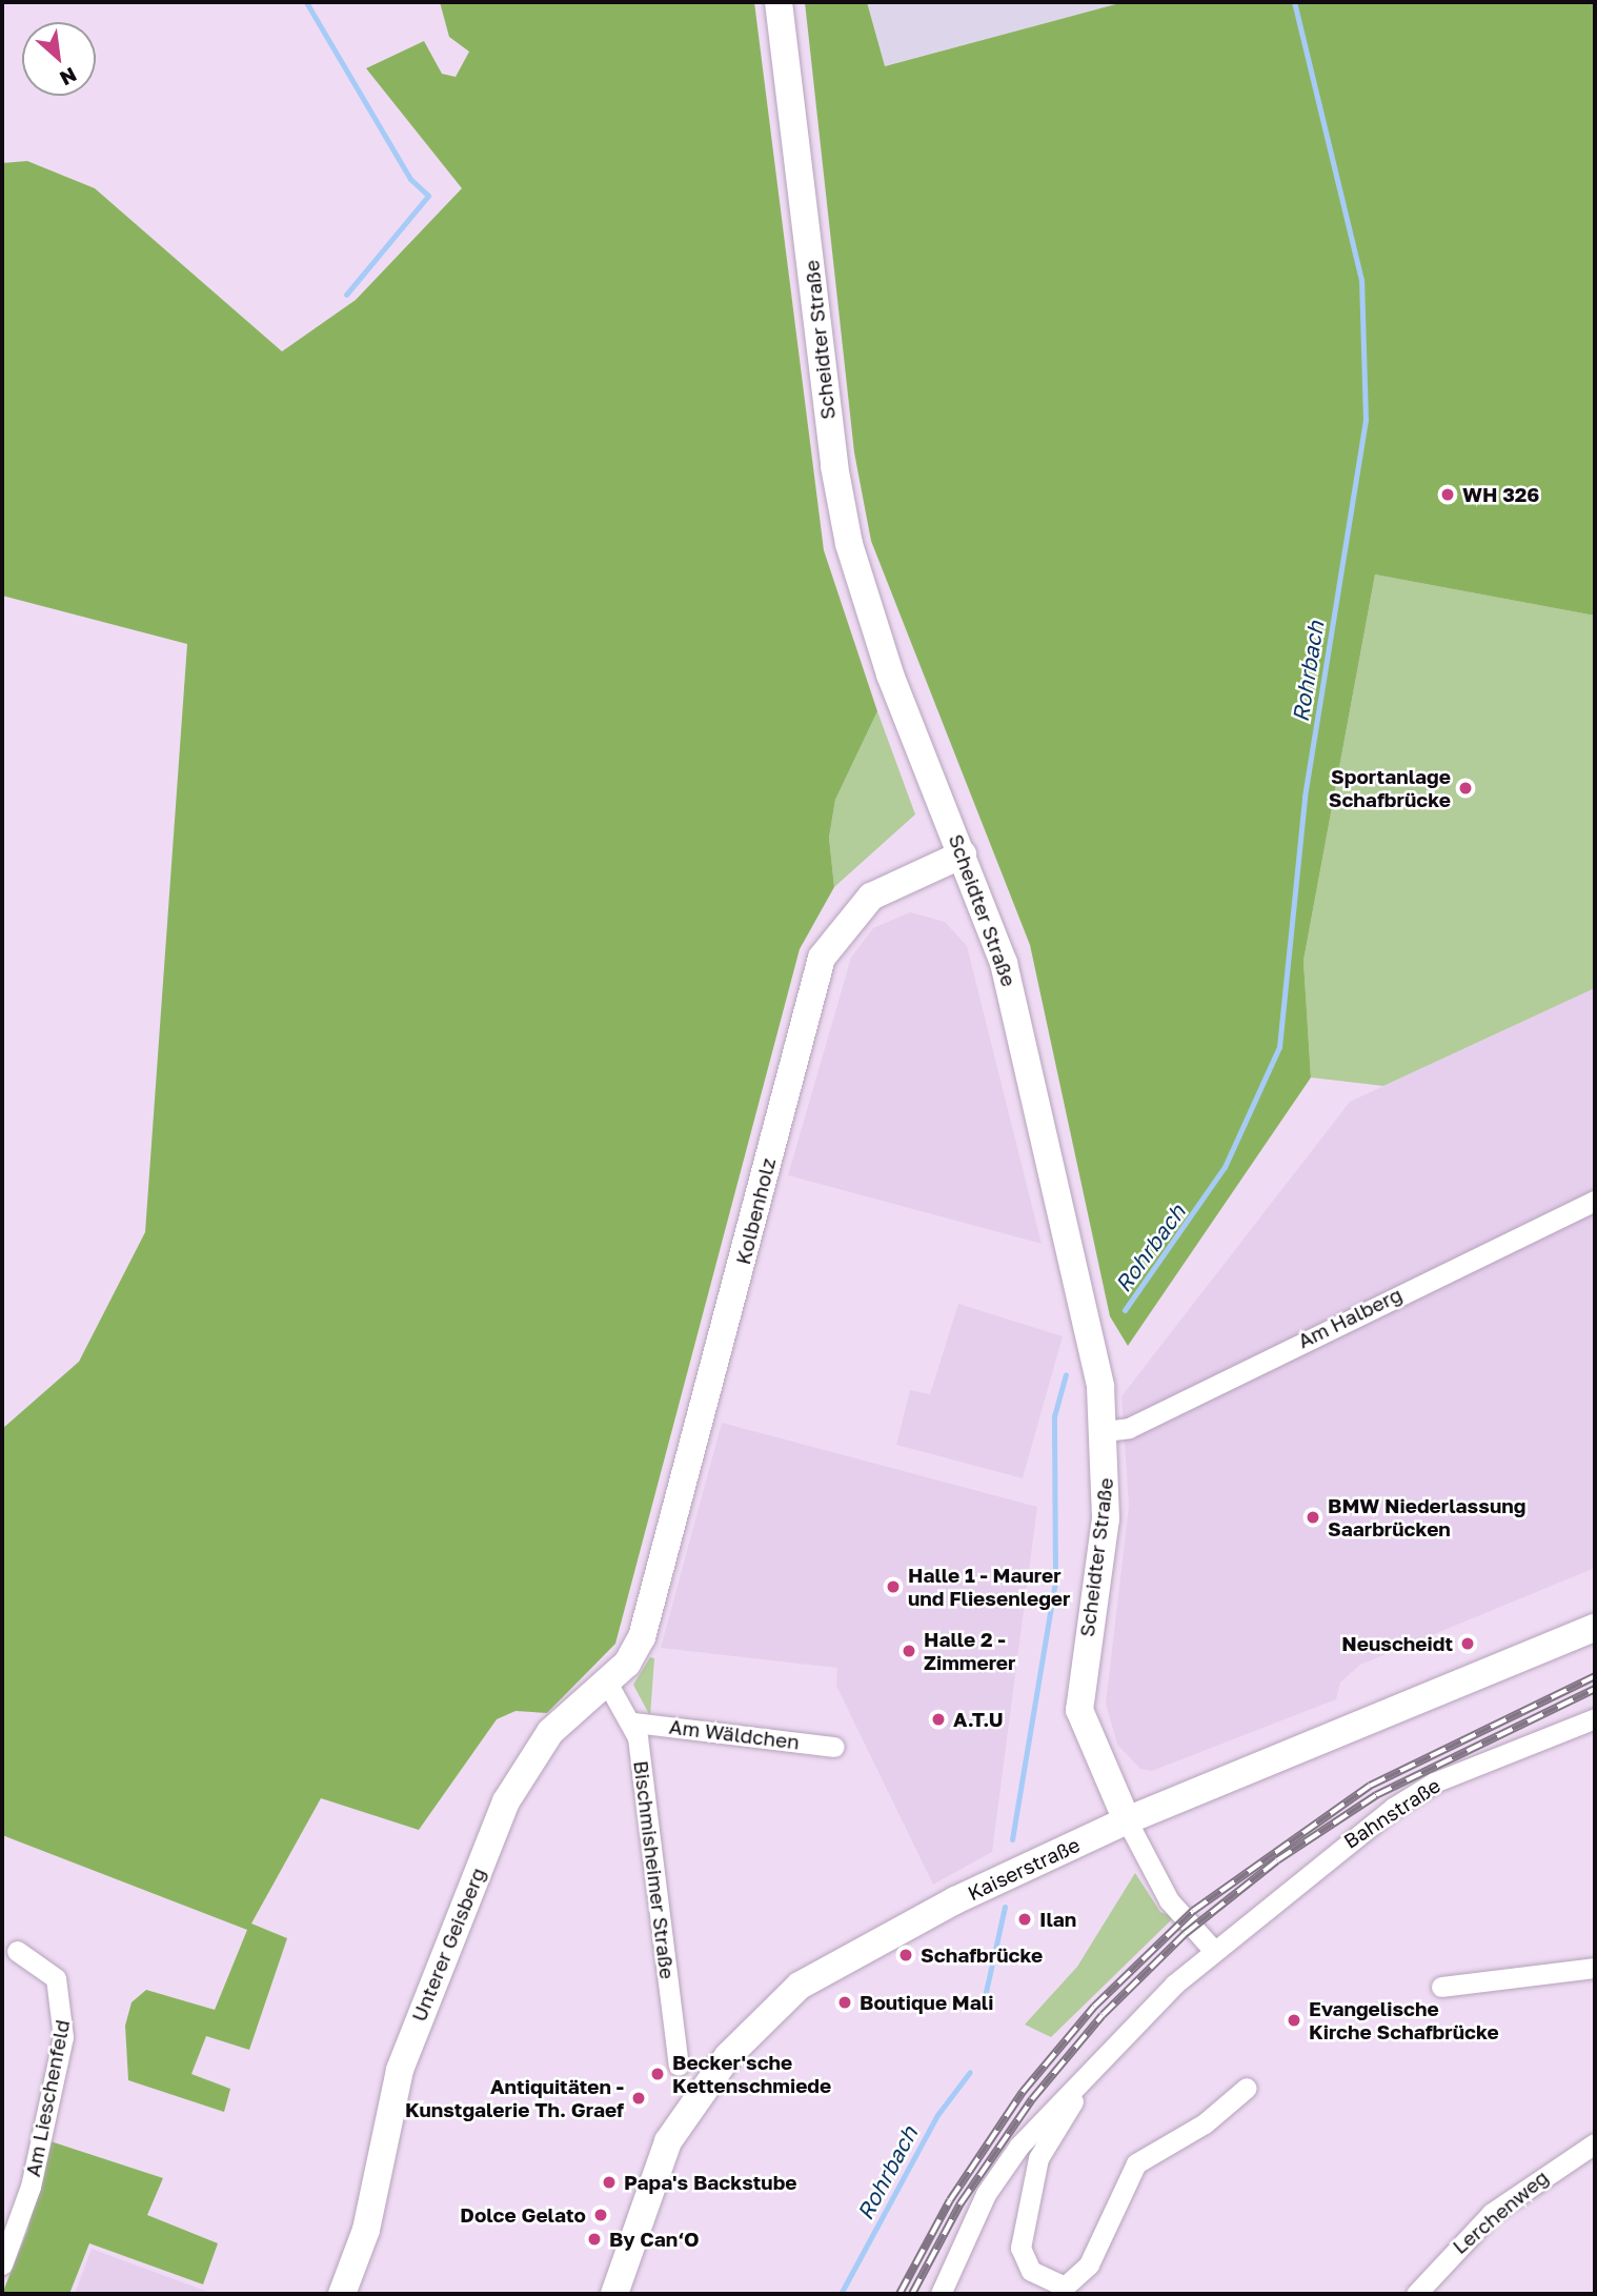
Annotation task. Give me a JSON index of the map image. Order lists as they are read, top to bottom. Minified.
{"streets":{"main road":["Scheidter Straße","Kolbenholz","Kaiserstraße","Unterer Geisberg"],"street":["Am Halberg","Am Wäldchen","Bahnstraße","Bischmisheimer Straße","Am Lieschenfeld","Lerchenweg"]},"crossings":[["Scheidter Straße","Kolbenholz"],["Scheidter Straße","Am Halberg"],["Scheidter Straße","Kaiserstraße"],["Kolbenholz","Unterer Geisberg"],["Am Wäldchen","Bischmisheimer Straße"],["Bischmisheimer Straße","Unterer Geisberg"]],"water":["Rohrbach"],"places":["WH 326","Sportanlage Schafbrücke","BMW Niederlassung Saarbrücken","Halle 1 - Maurer und Fliesenleger","Neuscheidt","Halle 2 - Zimmerer","A.T.U","Ilan","Schafbrücke","Boutique Mali","Evangelische Kirche Schafbrücke","Becker'sche Kettenschmiede","Antiquitäten - Kunstgalerie Th. Graef","Papa's Backstube","Dolce Gelato","By Can‘O"],"north":"bottom right"}
